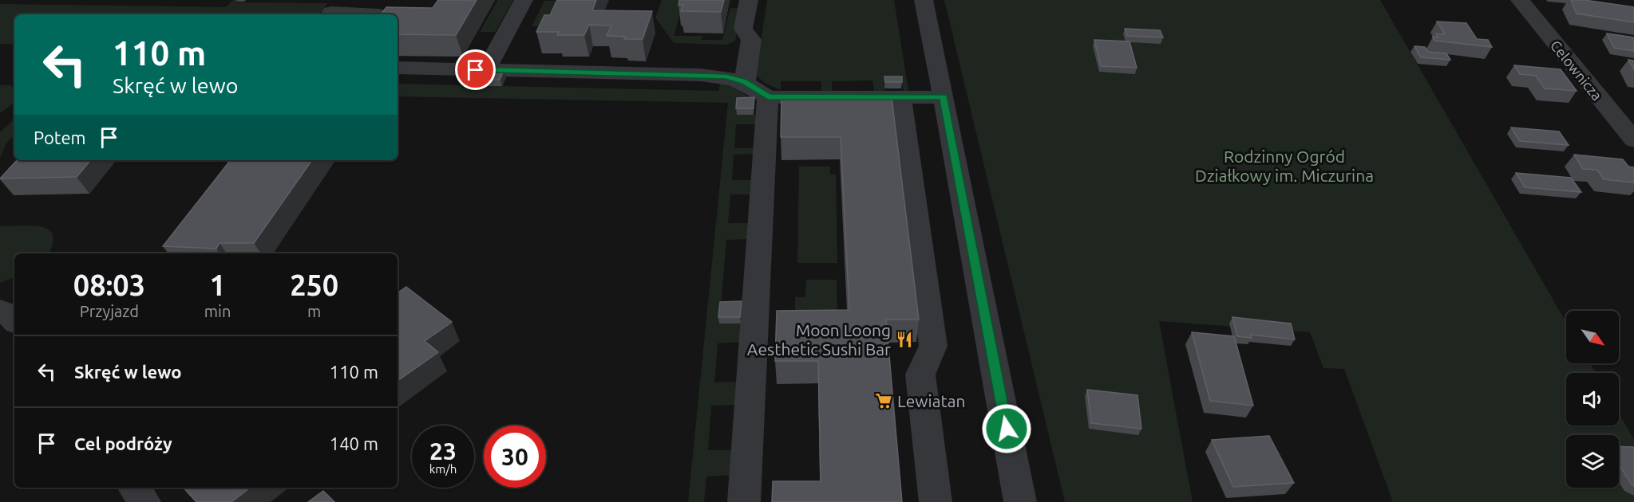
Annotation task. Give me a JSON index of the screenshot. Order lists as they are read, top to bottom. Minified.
{"streets":{"street":["Celownicza"]},"parks":["Rodzinny Ogród Działkowy im. Miczurina"],"places":{"restaurant":["Moon Loong Aesthetic Sushi Bar"],"supermarket":["Lewiatan"]},"north":"bottom right","page":{"turn":["110 m","Skręć w lewo"],"then":"Potem","eta":["08:03","Przyjazd","1","min","250","m"],"list":[{"name":"Skręć w lewo","value":"110 m"},{"name":"Cel podróży","value":"140 m"}],"speed":"23 km/h","limit":"30"}}
